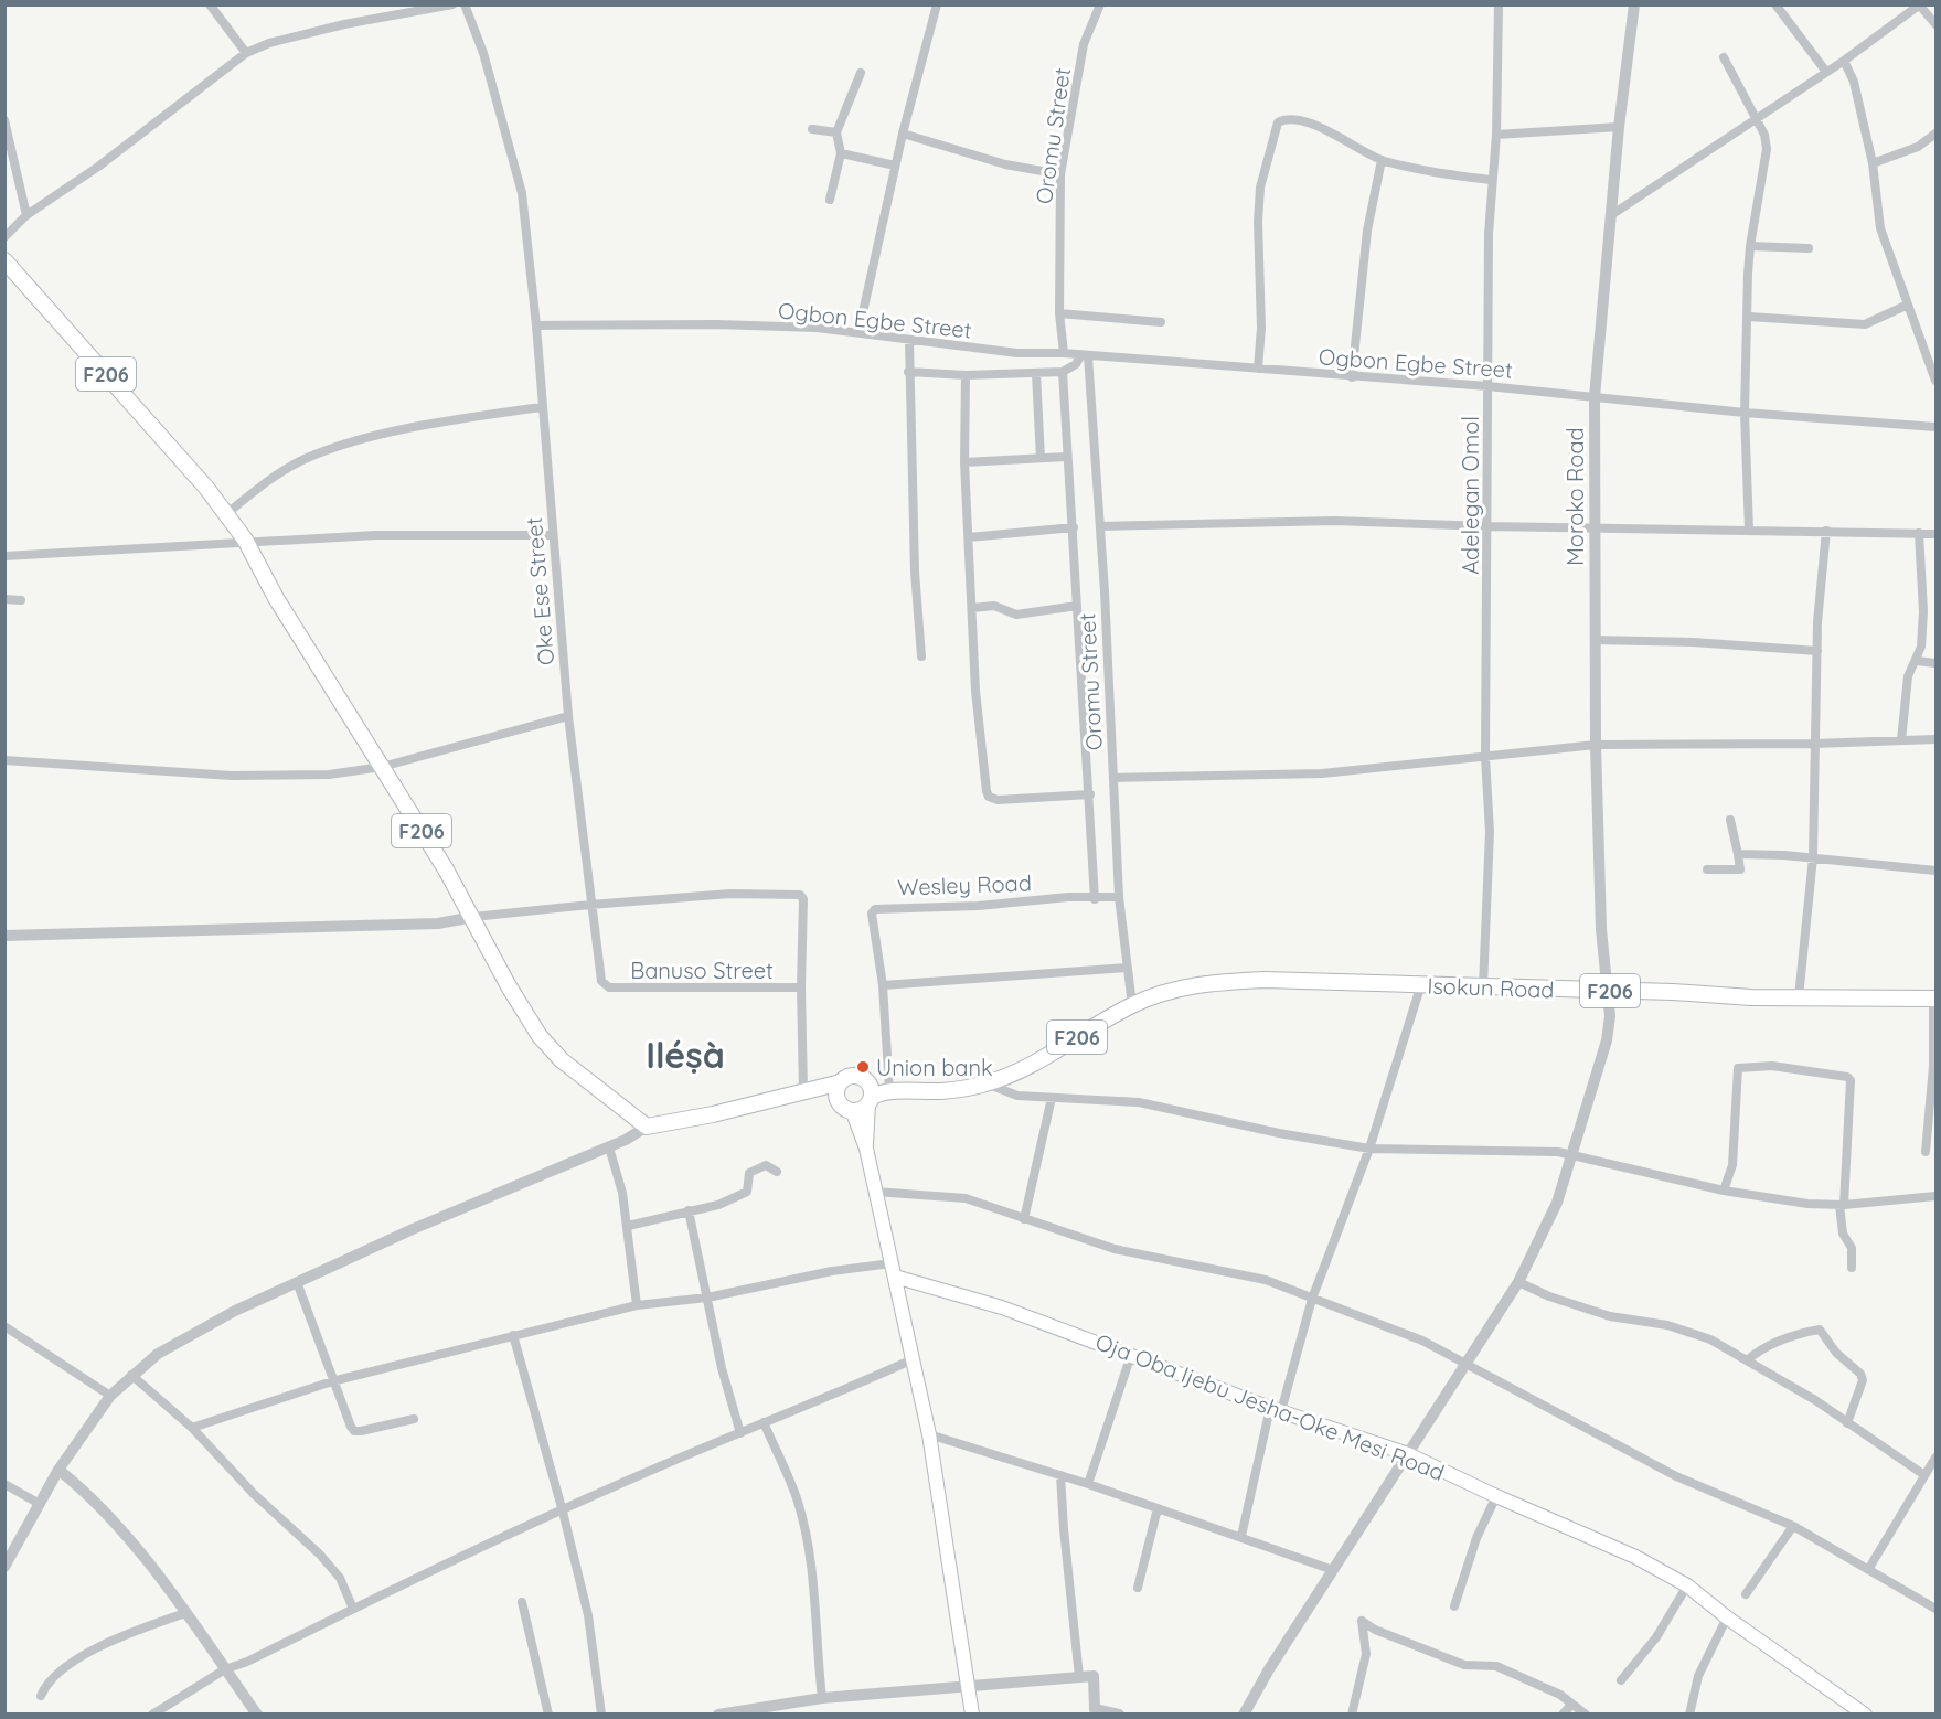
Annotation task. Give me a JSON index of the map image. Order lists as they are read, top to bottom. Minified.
{"streets":{"main road":["F206","Isokun Road","Oja Oba Ijebu Jesha-Oke Mesi Road"],"street":["Oromu Street","Ogbon Egbe Street","Adelegan Omol","Moroko Road","Oke Ese Street","Wesley Road","Banuso Street"]},"crossings":[["Oromu Street","Ogbon Egbe Street"],["Oromu Street","F206"],["Oromu Street","Wesley Road"],["Oromu Street","Isokun Road"],["Ogbon Egbe Street","Adelegan Omol"],["Ogbon Egbe Street","Moroko Road"],["Ogbon Egbe Street","Oke Ese Street"],["F206","Wesley Road"],["F206","Isokun Road"],["Adelegan Omol","Isokun Road"],["Moroko Road","Isokun Road"],["Moroko Road","Oja Oba Ijebu Jesha-Oke Mesi Road"],["Oke Ese Street","Banuso Street"]],"districts":["Iléṣà"],"places":["Union bank"]}
